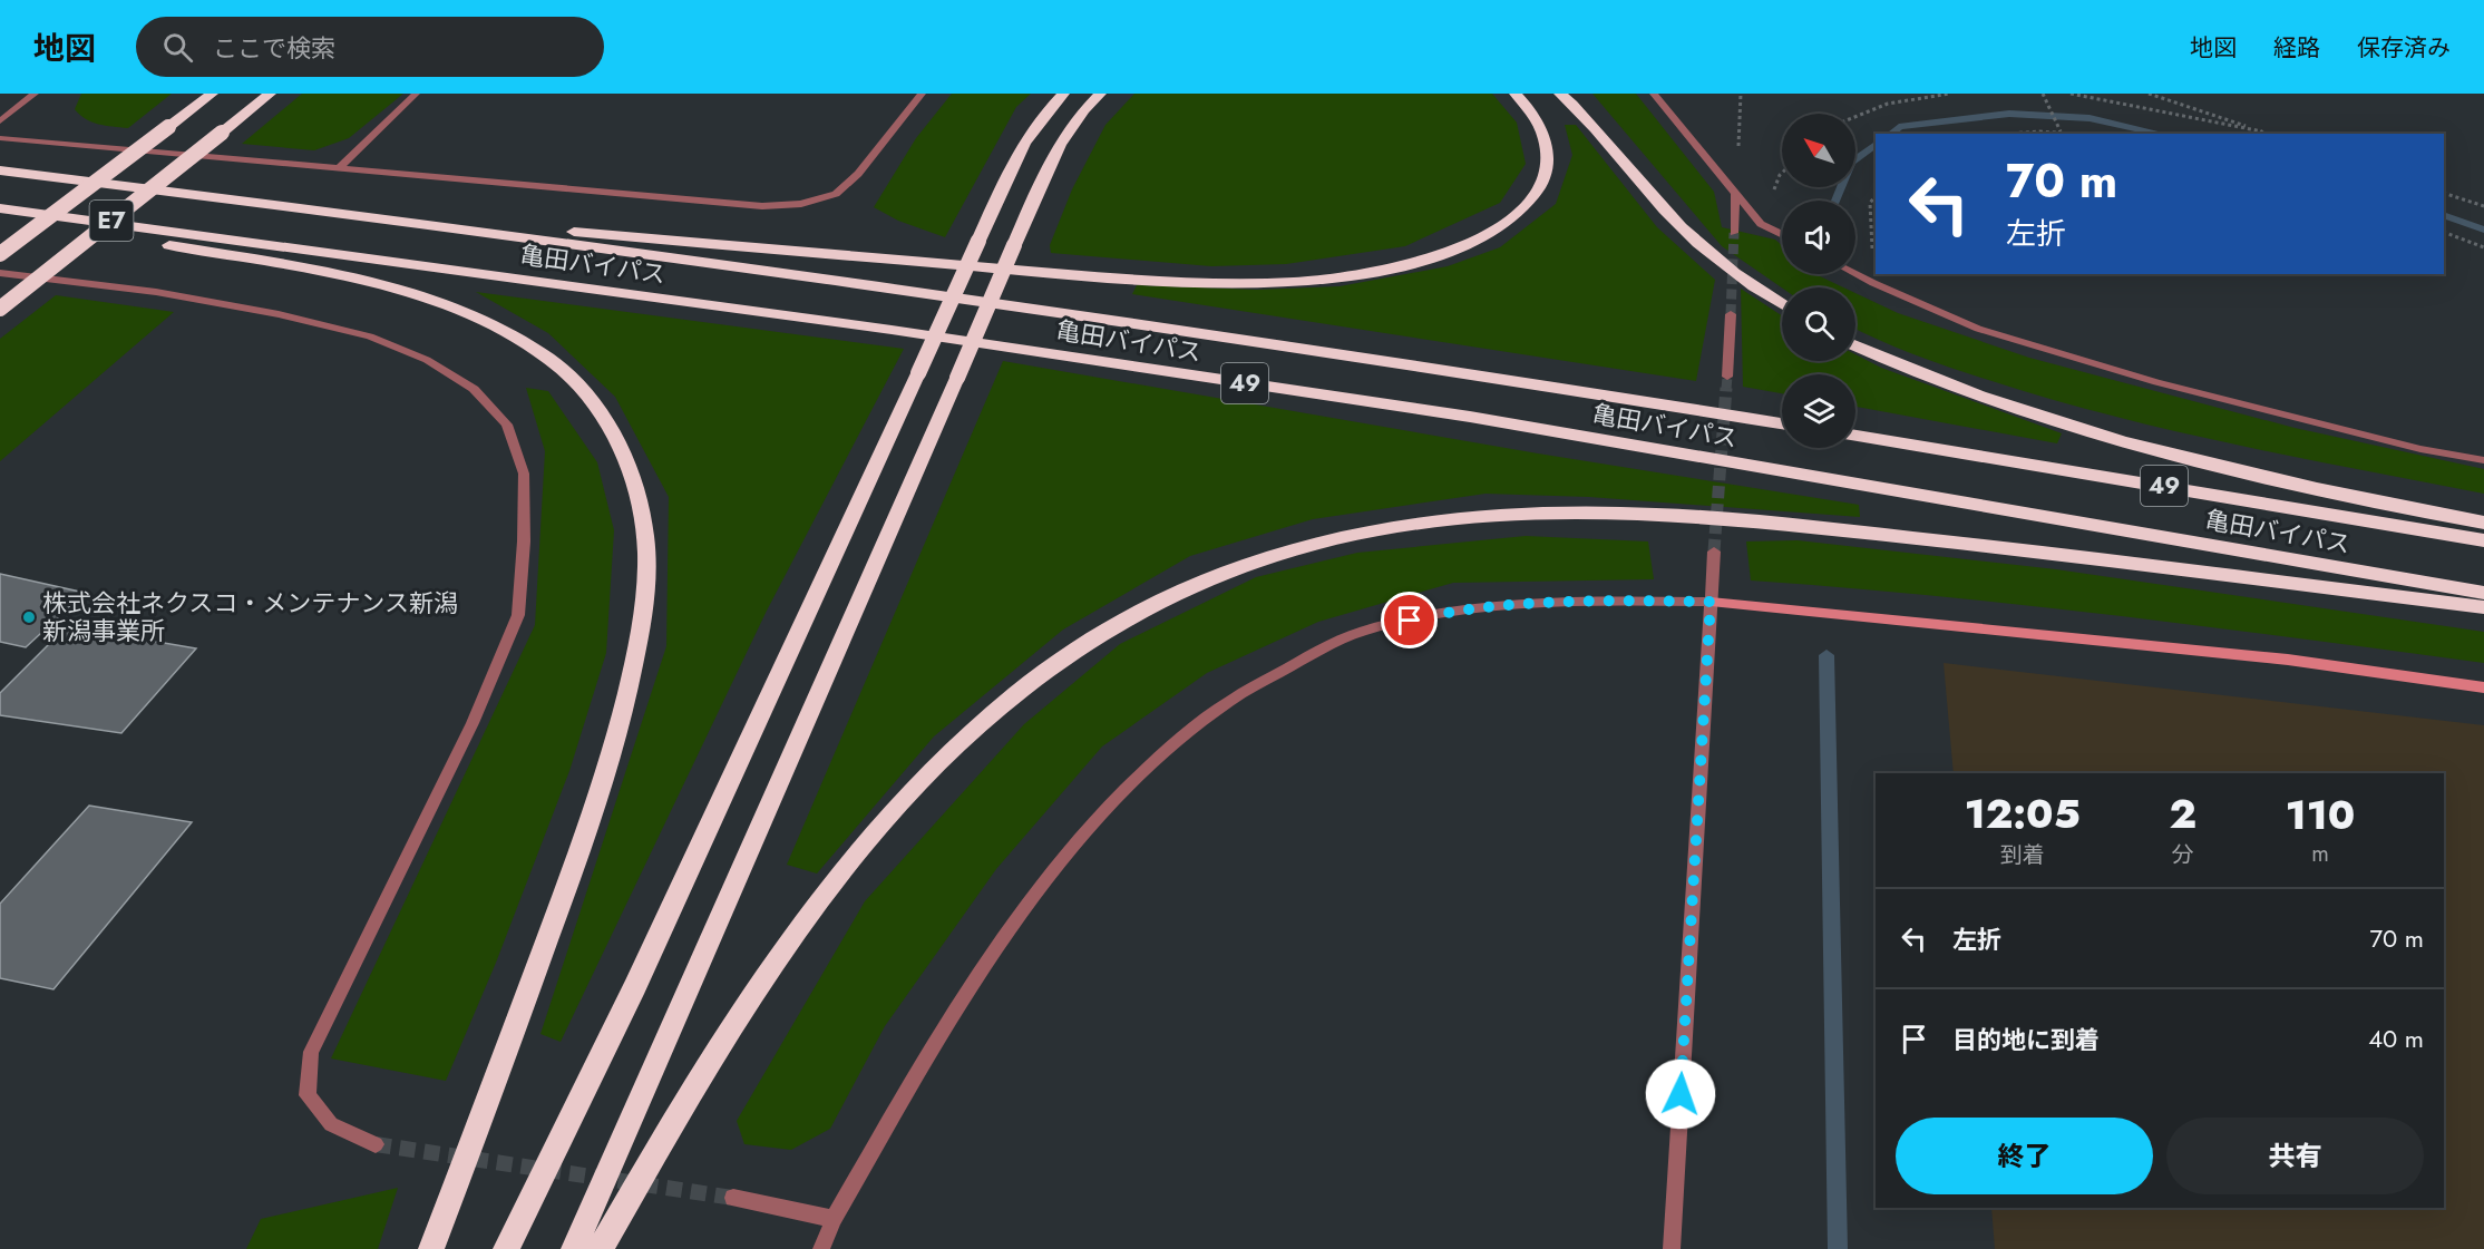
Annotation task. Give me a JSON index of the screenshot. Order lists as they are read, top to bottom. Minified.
{"streets":{"highway":["E7","亀田バイパス","49"]},"places":["株式会社ネクスコ・メンテナンス新潟 新潟事業所"],"north":"top left","page":{"header":"地図","search":"ここで検索","nav":["地図","経路","保存済み"],"turn":["70 m","左折"],"eta":["12:05","到着","2","分","110","m"],"list":[{"name":"左折","value":"70 m"},{"name":"目的地に到着","value":"40 m"}],"buttons":["終了","共有"]}}
